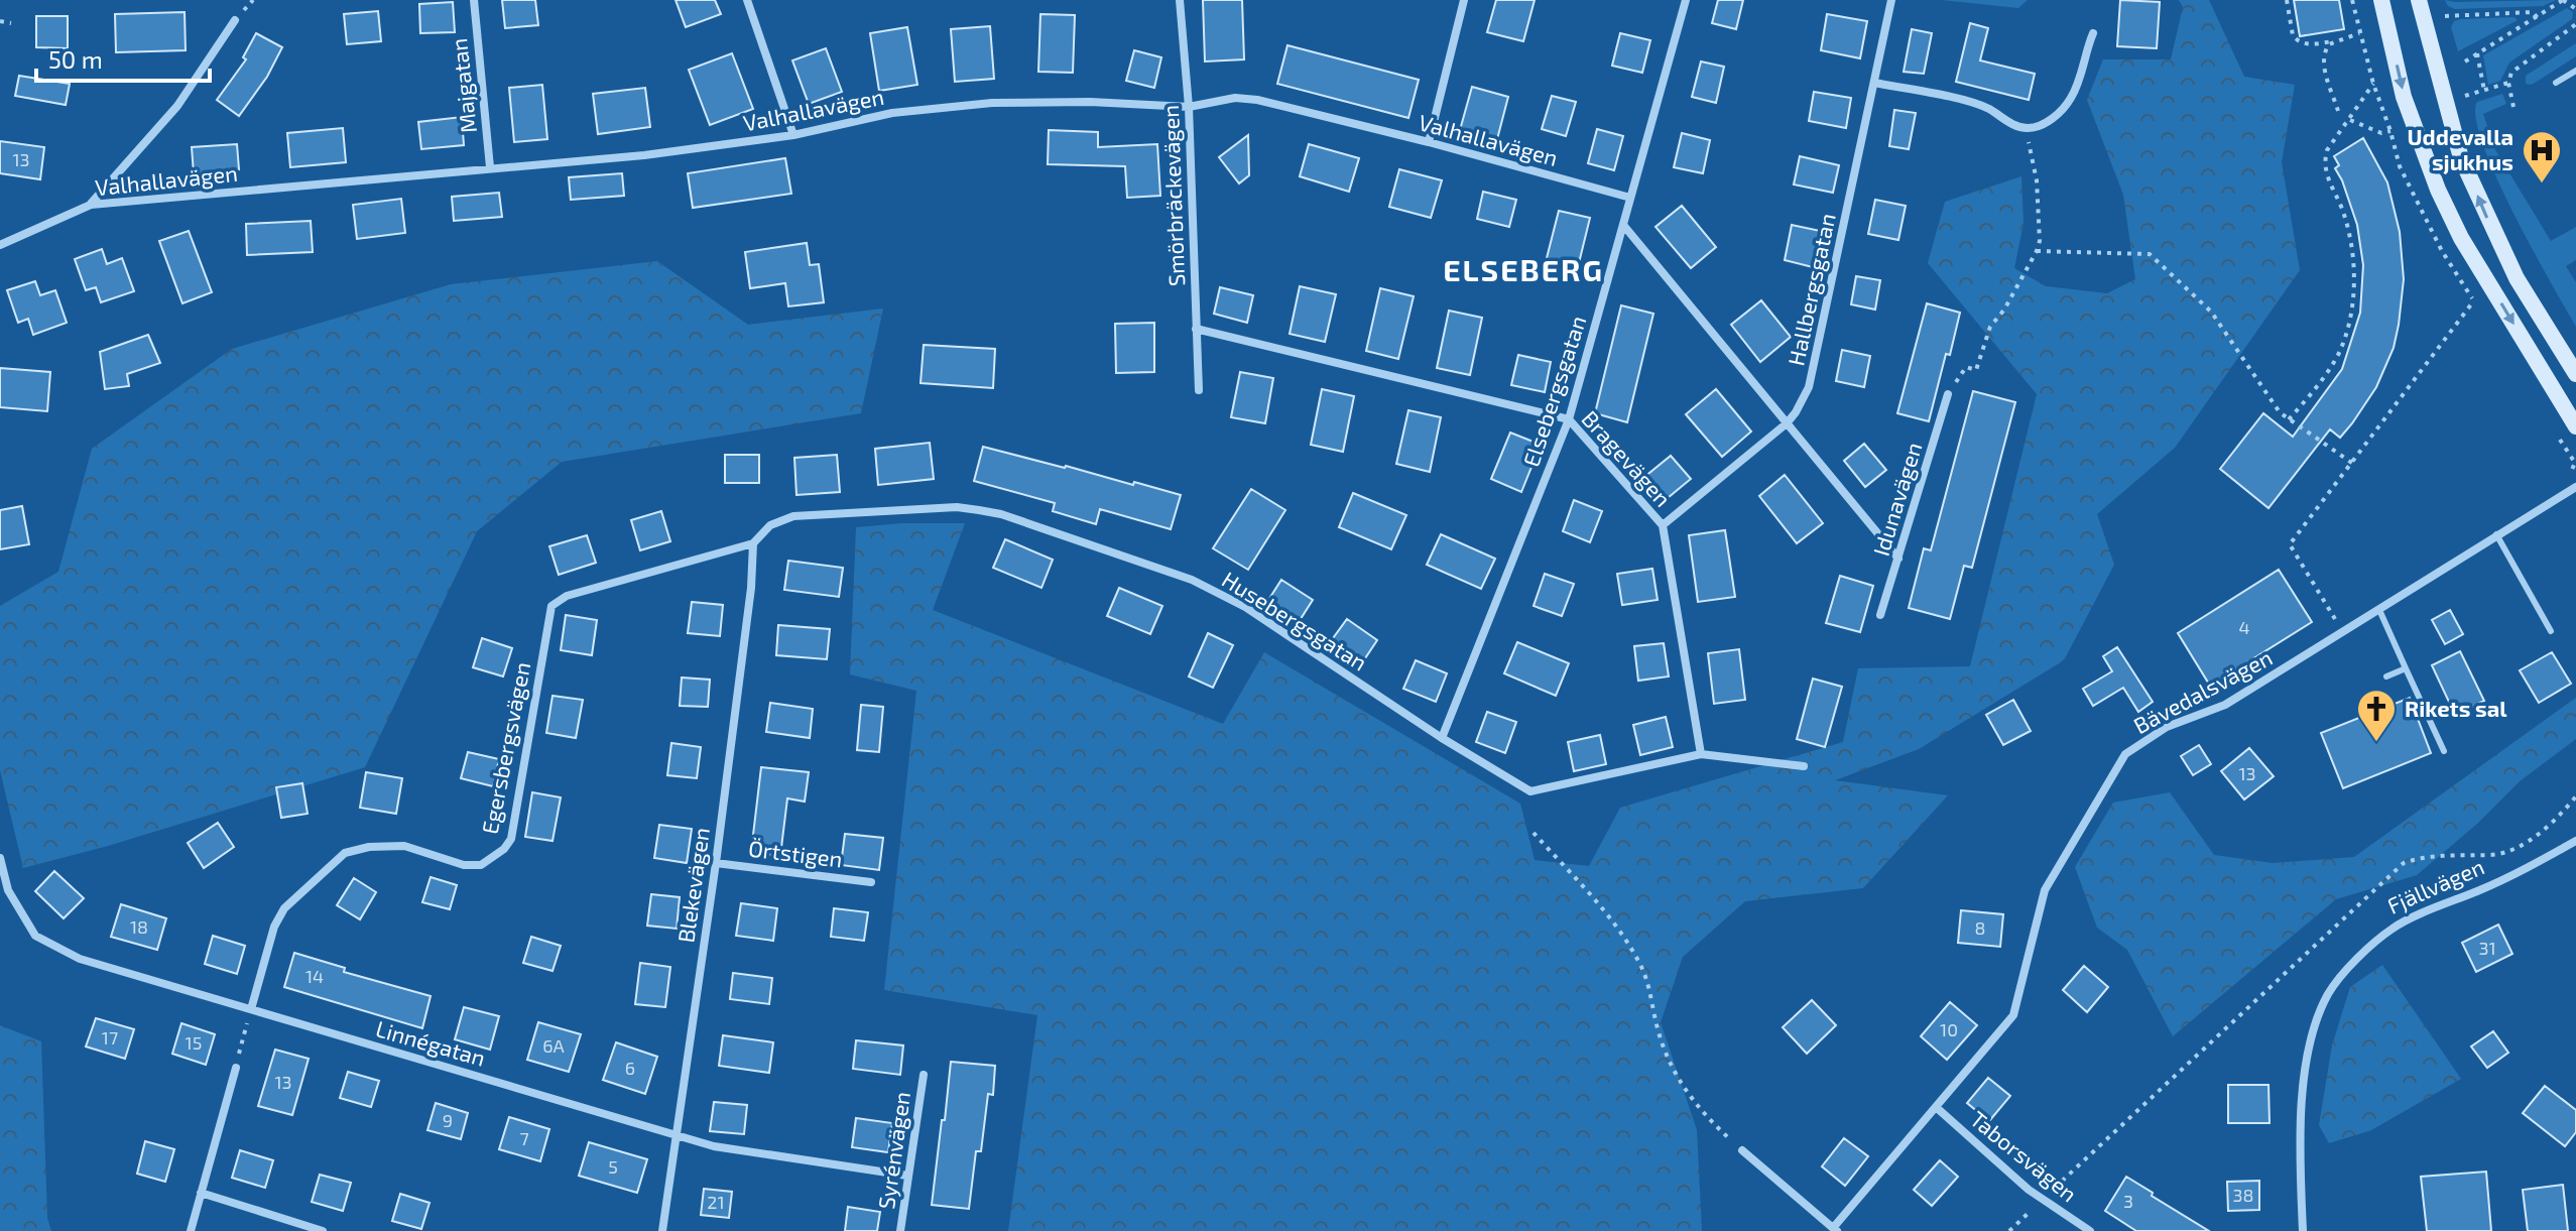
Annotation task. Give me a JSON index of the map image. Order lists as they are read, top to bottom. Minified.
{"streets":{"street":["Majgatan","Valhallavägen","Smörbräckevägen","Hallbergsgatan","Elsebergsgatan","Bragevägen","Idunavägen","Husebergsgatan","Bävedalsvägen","Egersbergsvägen","Örtstigen","Blekevägen","Fjällvägen","Linnégatan","Syrénvägen","Taborsvägen"]},"crossings":[["Majgatan","Valhallavägen"],["Valhallavägen","Smörbräckevägen"],["Valhallavägen","Elsebergsgatan"],["Smörbräckevägen","Bragevägen"],["Hallbergsgatan","Bragevägen"],["Elsebergsgatan","Bragevägen"],["Elsebergsgatan","Husebergsgatan"],["Bragevägen","Husebergsgatan"],["Husebergsgatan","Egersbergsvägen"],["Husebergsgatan","Blekevägen"],["Bävedalsvägen","Taborsvägen"],["Egersbergsvägen","Blekevägen"],["Egersbergsvägen","Linnégatan"],["Örtstigen","Blekevägen"],["Blekevägen","Linnégatan"],["Linnégatan","Syrénvägen"]],"districts":["ELSEBERG"],"places":{"hospital":["Uddevalla sjukhus"],"church":["Rikets sal"]},"house_numbers":["13","4","13","18","8","31","14","10","17","15","6A","6","13","9","7","5","38","3","21"],"scale_bar":"50 m"}
